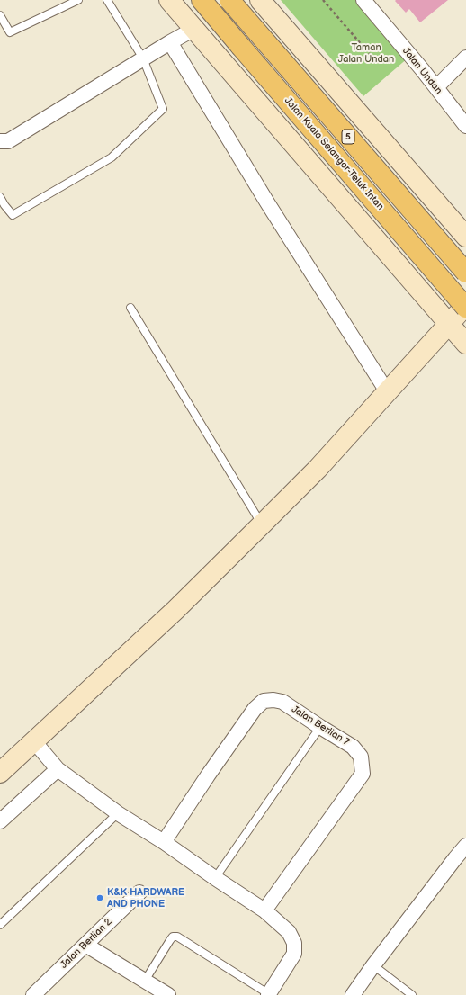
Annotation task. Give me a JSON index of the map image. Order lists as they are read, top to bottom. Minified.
{"streets":{"highway":["5","Jalan Kuala Selangor-Teluk Intan"],"street":["Jalan Undan","Jalan Berlian 7","Jalan Berlian 2"]},"parks":["Taman Jalan Undan"],"places":["K&K HARDWARE AND PHONE"]}
